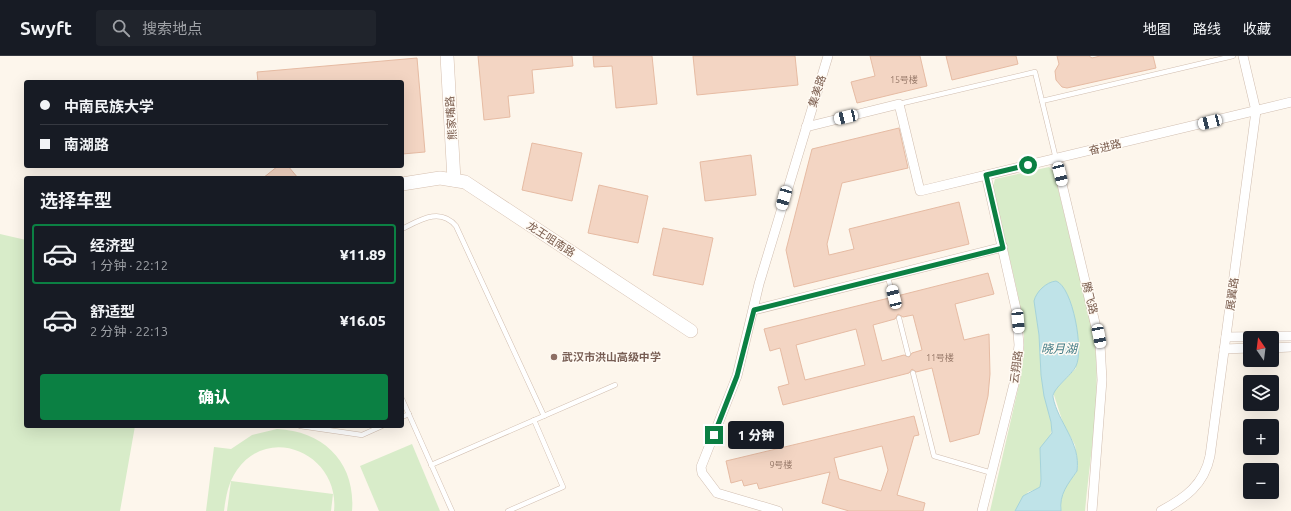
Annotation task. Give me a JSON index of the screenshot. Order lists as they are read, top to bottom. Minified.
{"streets":{"street":["集美路","熊家嘴路","奋进路","龙王咀南路","展翼路","腾飞路","云翔路"]},"crossings":[["熊家嘴路","龙王咀南路"],["奋进路","展翼路"],["奋进路","腾飞路"],["奋进路","云翔路"]],"water":["晓月湖"],"places":["武汉市洪山高级中学"],"house_numbers":["15号楼","11号楼","9号楼"],"north":"top","page":{"header":"Swyft","search":"搜索地点","nav":["地图","路线","收藏"],"banner":["中南民族大学","南湖路"],"heading":"选择车型","list":[{"name":"经济型","note":"1 分钟 · 22:12","value":"¥11.89"},{"name":"舒适型","note":"2 分钟 · 22:13","value":"¥16.05"}],"map_buttons":["+","−"],"buttons":"确认","bubble":"1 分钟"}}
